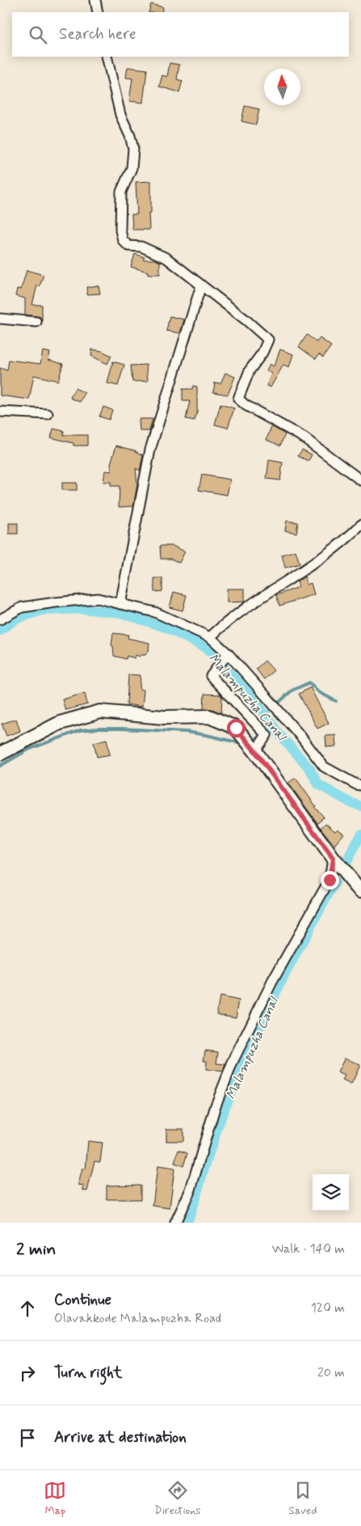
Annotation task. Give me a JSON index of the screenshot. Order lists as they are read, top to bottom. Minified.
{"water":["Malampuzha Canal"],"north":"top","page":{"search":"Search here","heading":["2 min","Walk · 140 m"],"list":[["Continue","Olavakkode Malampuzha Road","120 m"],["Turn right","20 m"],"Arrive at destination"],"nav":["Map","Directions","Saved"]}}
